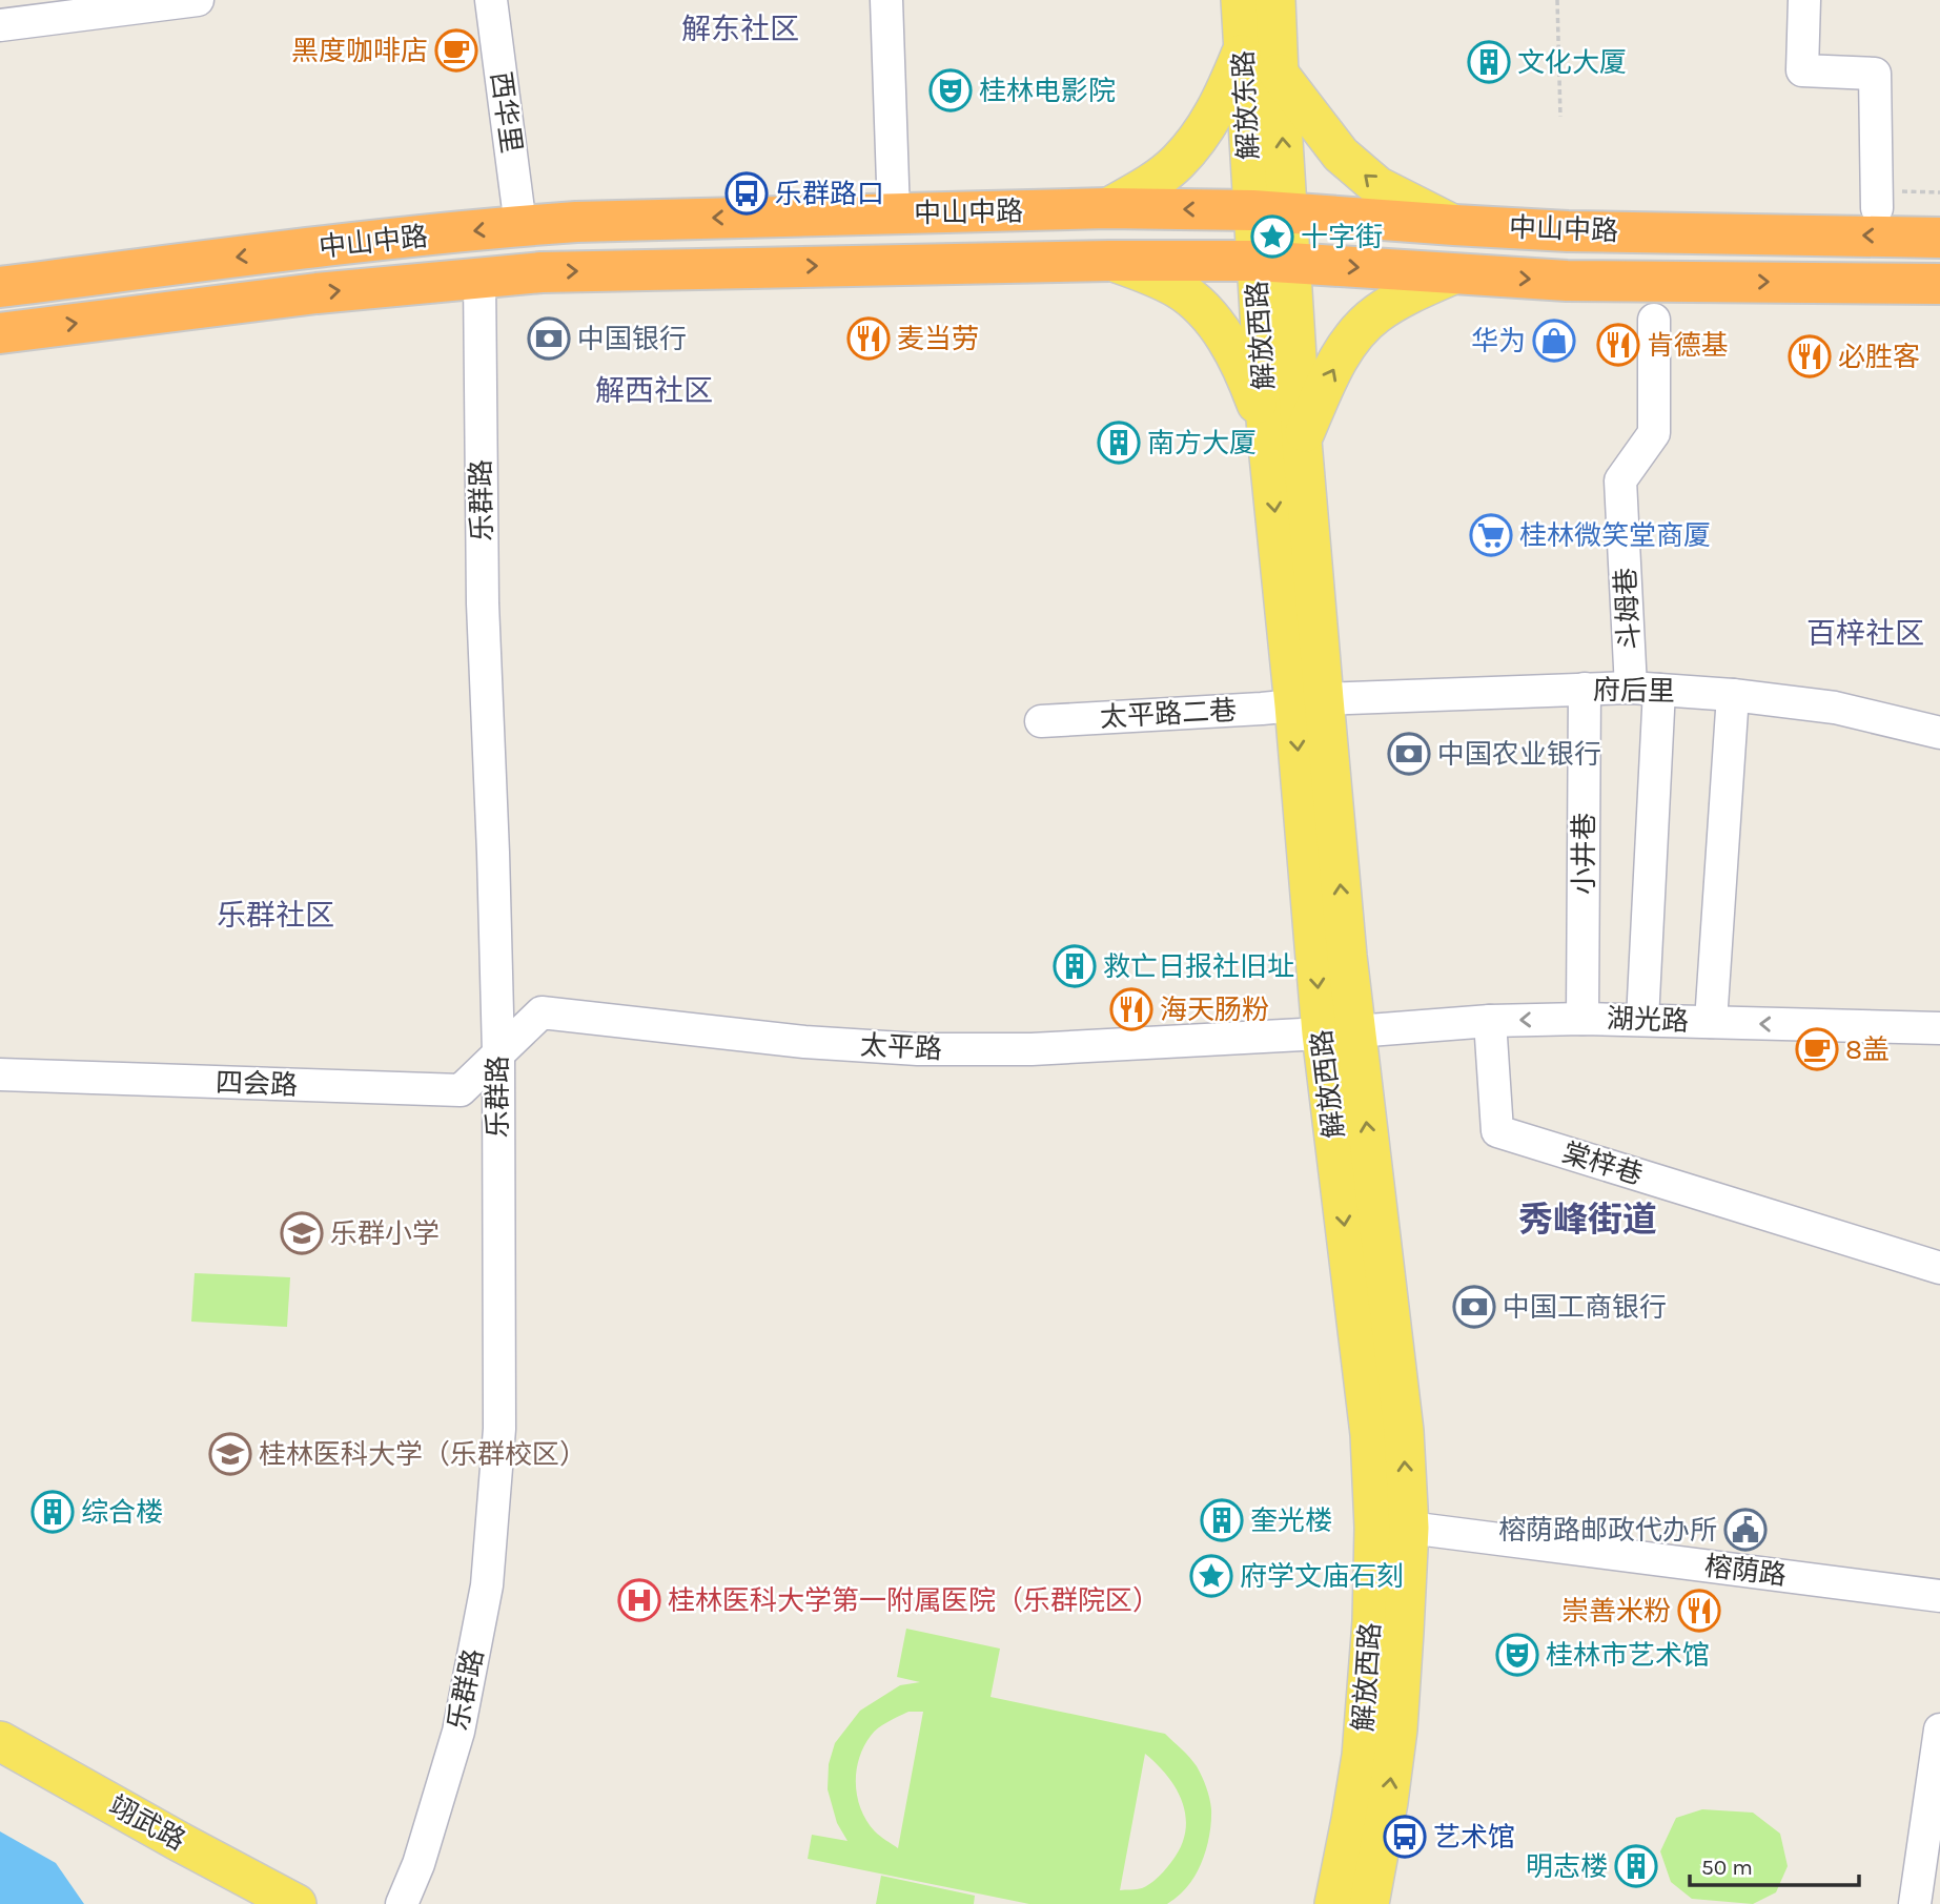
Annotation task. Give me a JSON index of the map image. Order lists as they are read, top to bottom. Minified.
{"streets":{"highway":["中山中路"],"main road":["解放东路","解放西路","翊武路"],"street":["西华里","乐群路","斗姆巷","府后里","太平路二巷","小井巷","湖光路","太平路","四会路","棠梓巷","榕荫路"]},"crossings":[["解放东路","中山中路"],["解放东路","解放西路"],["西华里","中山中路"],["中山中路","解放西路"],["中山中路","乐群路"],["解放西路","府后里"],["解放西路","太平路二巷"],["解放西路","湖光路"],["解放西路","太平路"],["解放西路","榕荫路"],["乐群路","太平路"],["乐群路","四会路"],["斗姆巷","府后里"],["斗姆巷","湖光路"],["府后里","太平路二巷"],["府后里","小井巷"],["小井巷","湖光路"],["湖光路","太平路"],["湖光路","棠梓巷"],["太平路","四会路"]],"one_way":["湖光路"],"districts":["解东社区","解西社区","百梓社区","乐群社区","秀峰街道"],"places":{"cafe":["黑度咖啡店","8盖"],"building":["文化大厦","南方大厦","救亡日报社旧址","综合楼","奎光楼","明志楼"],"theatre":["桂林电影院","桂林市艺术馆"],"bus stop":["乐群路口","艺术馆"],"place":["十字街","府学文庙石刻"],"bank":["中国银行","中国农业银行","中国工商银行"],"restaurant":["麦当劳","肯德基","必胜客","海天肠粉","崇善米粉"],"shop":["华为"],"supermarket":["桂林微笑堂商厦"],"school or university":["乐群小学","桂林医科大学（乐群校区）"],"public building":["榕荫路邮政代办所"],"hospital":["桂林医科大学第一附属医院（乐群院区）"]},"scale_bar":"50 m"}
